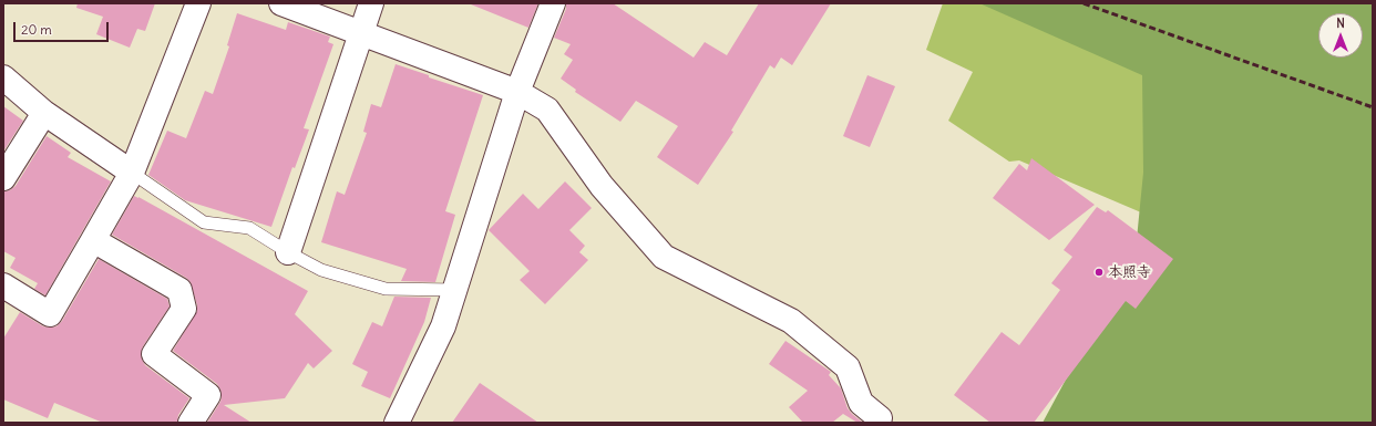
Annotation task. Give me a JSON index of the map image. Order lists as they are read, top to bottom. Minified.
{"places":["本照寺"],"scale_bar":"20 m","north":"top"}
